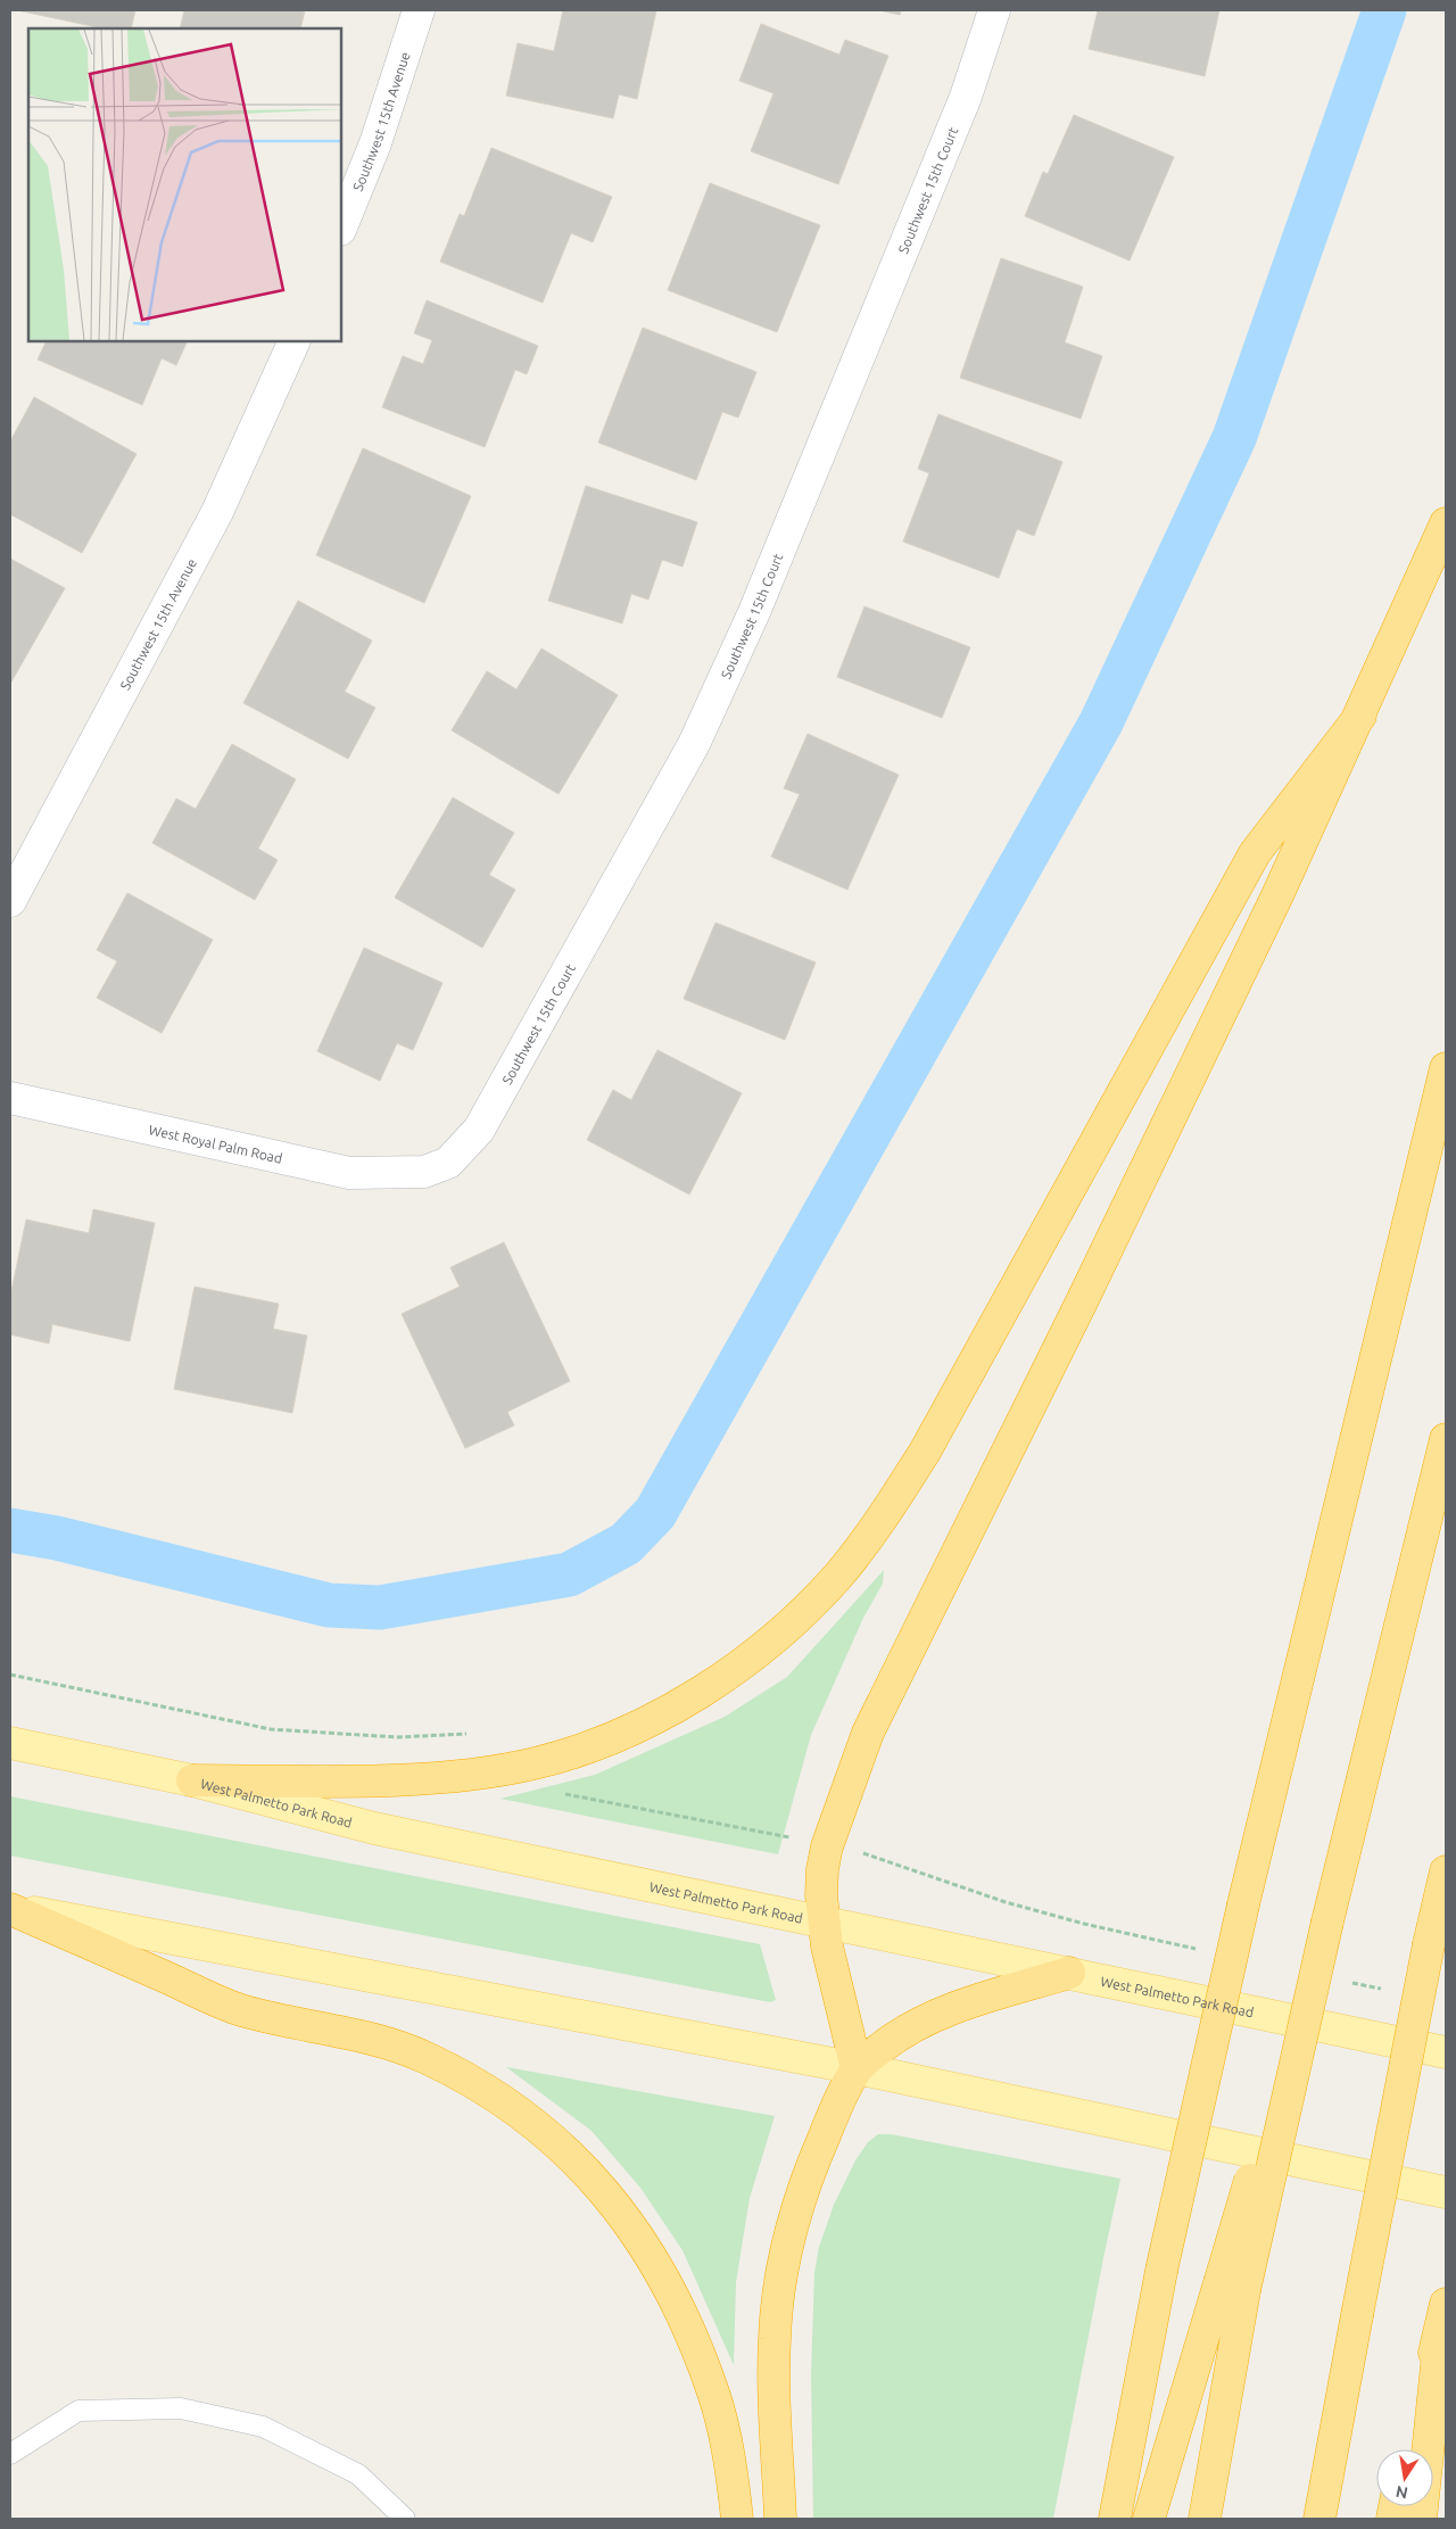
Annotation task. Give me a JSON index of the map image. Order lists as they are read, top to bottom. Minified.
{"streets":{"main road":["West Palmetto Park Road"],"street":["Southwest 15th Avenue","Southwest 15th Court","West Royal Palm Road"]},"crossings":[["Southwest 15th Court","West Royal Palm Road"]],"north":"bottom"}
